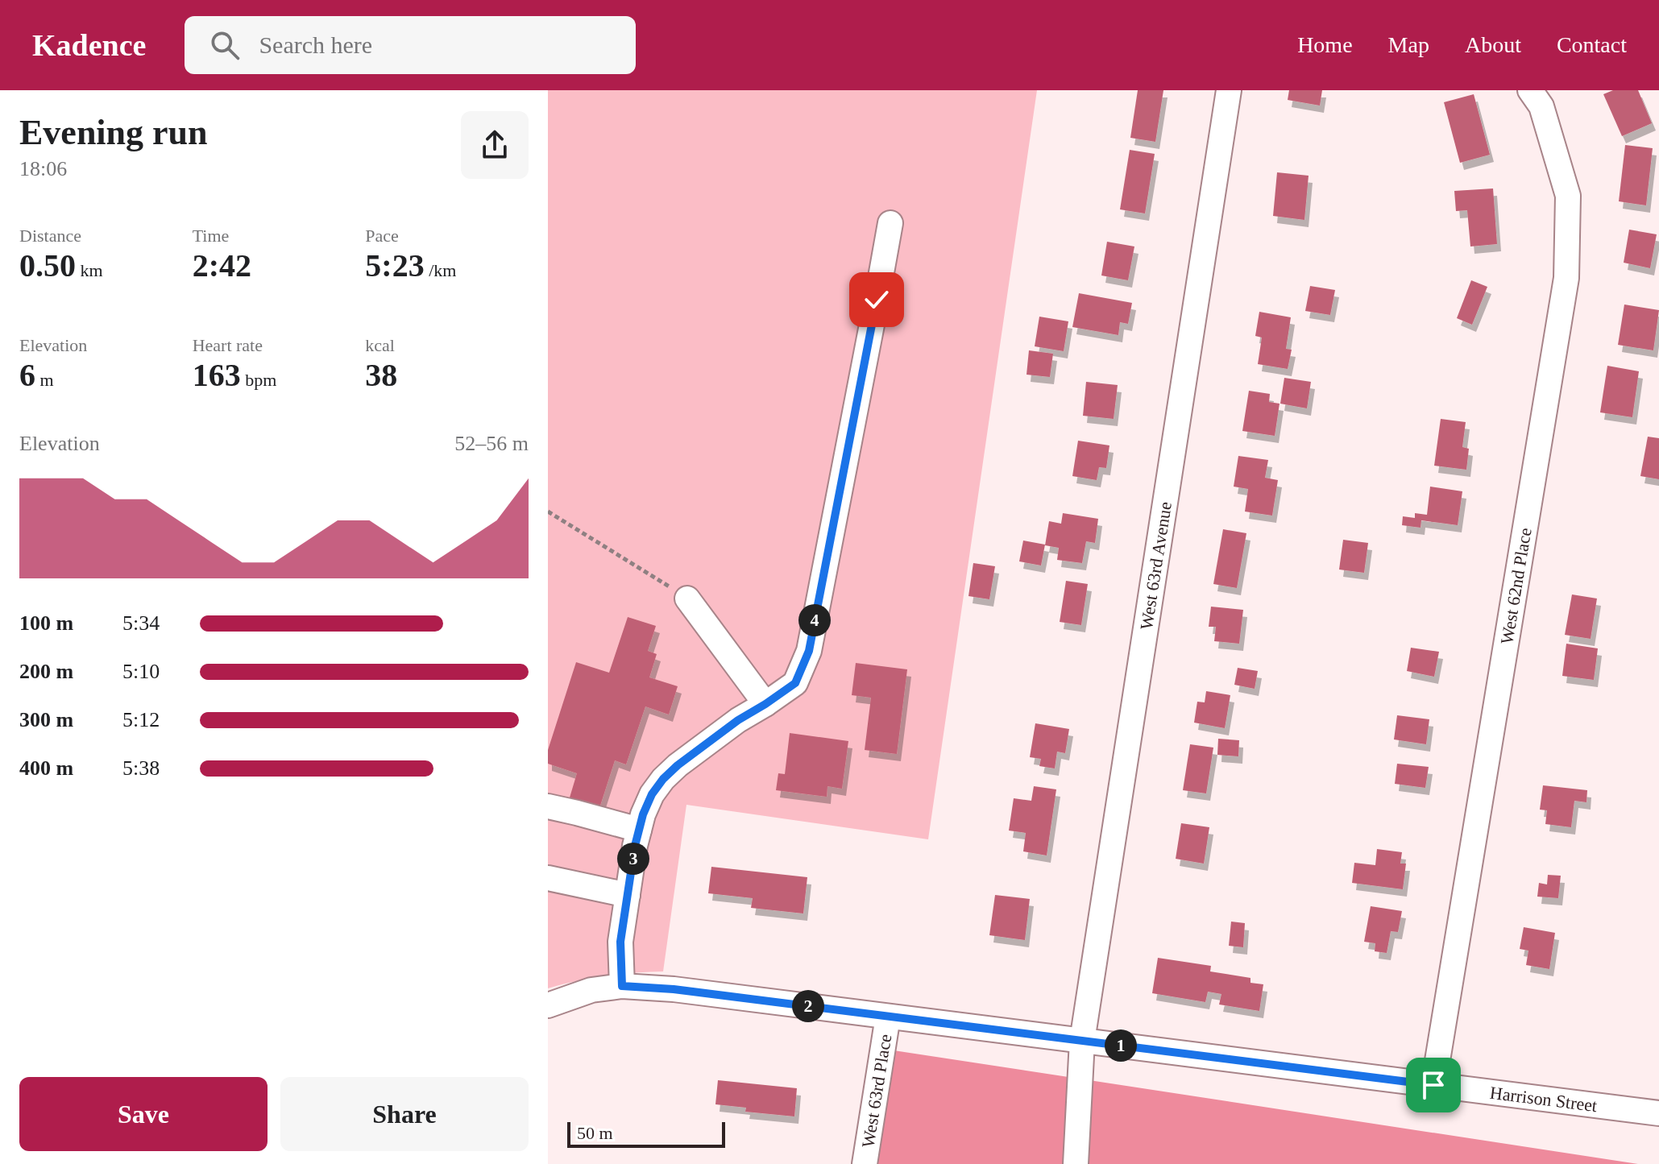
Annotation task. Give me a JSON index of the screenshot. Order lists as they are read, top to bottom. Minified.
{"streets":{"street":["West 63rd Avenue","West 62nd Place","West 63rd Place","Harrison Street"]},"crossings":[["West 63rd Avenue","Harrison Street"],["West 62nd Place","Harrison Street"],["West 63rd Place","Harrison Street"]],"scale_bar":"50 m","page":{"header":"Kadence","search":"Search here","nav":["Home","Map","About","Contact"],"heading":["Evening run","18:06"],"stats":[["Distance","0.50 km"],["Time","2:42"],["Pace","5:23 /km"],["Elevation","6 m"],["Heart rate","163 bpm"],["kcal","38"]],"chart":["Elevation","52–56 m"],"list":[{"name":"100 m","note":"5:34"},{"name":"200 m","note":"5:10"},{"name":"300 m","note":"5:12"},{"name":"400 m","note":"5:38"}],"pins":["4","3","2","1"],"buttons":["Save","Share"],"scale":"50 m"}}
